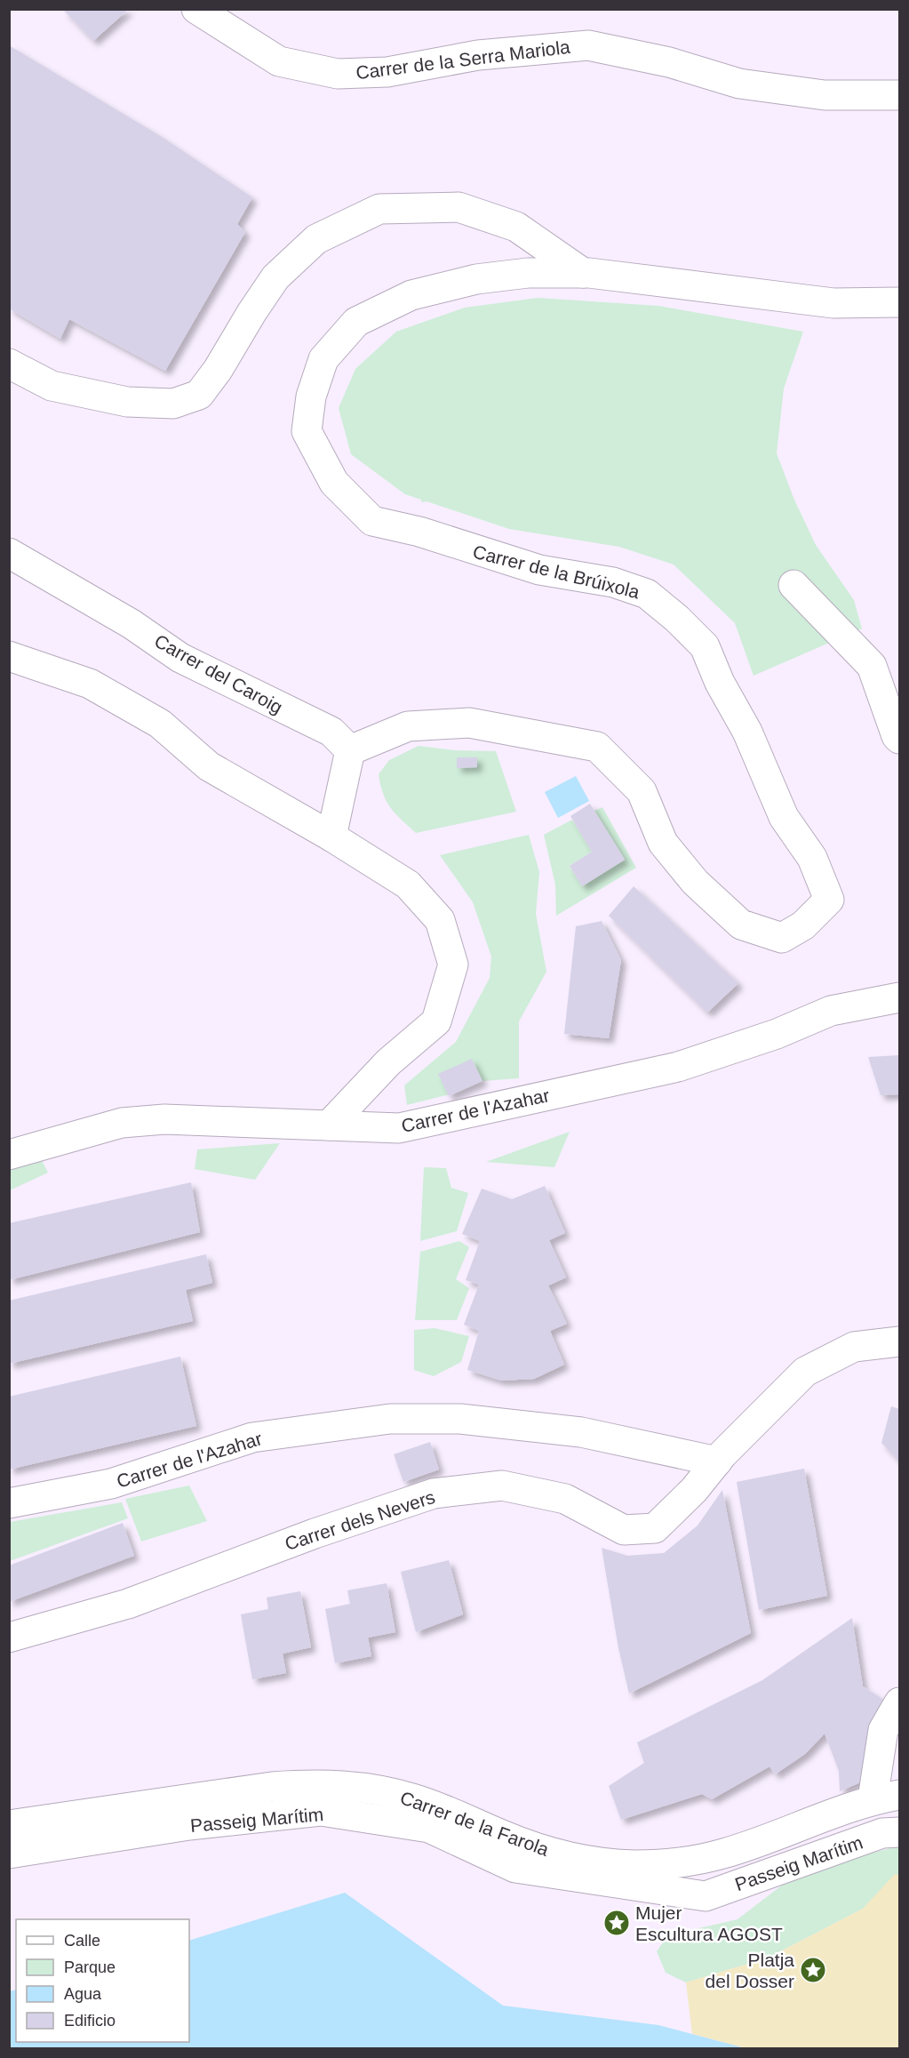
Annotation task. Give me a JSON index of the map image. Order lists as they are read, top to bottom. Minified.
{"streets":{"street":["Carrer de la Serra Mariola","Carrer de la Brúixola","Carrer del Caroig","Carrer de l'Azahar","Carrer dels Nevers","Passeig Marítim","Carrer de la Farola"]},"crossings":[["Carrer de la Brúixola","Carrer del Caroig"],["Carrer de l'Azahar","Carrer dels Nevers"]],"places":{"place":["Mujer Escultura AGOST","Platja del Dosser"]},"legend":["Calle","Parque","Agua","Edificio"]}
